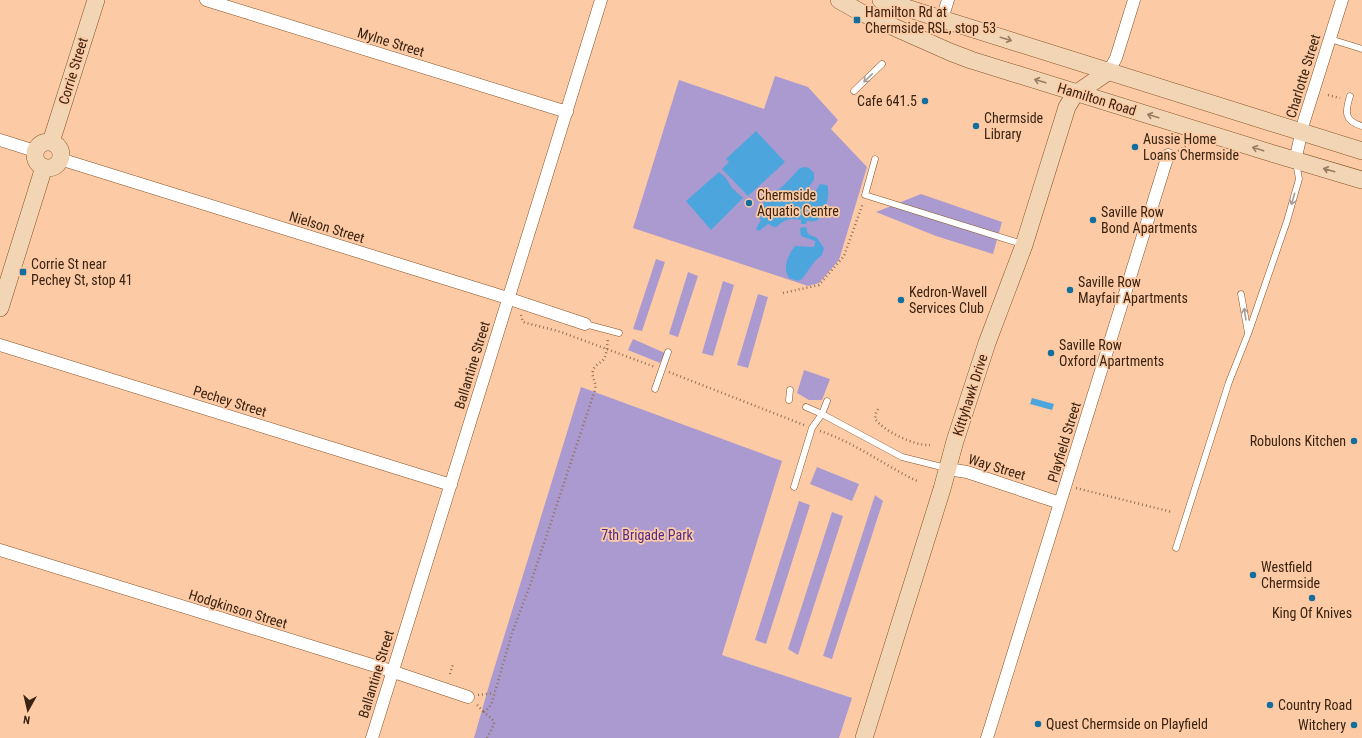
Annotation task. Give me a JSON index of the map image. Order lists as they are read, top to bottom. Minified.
{"streets":{"street":["Mylne Street","Corrie Street","Charlotte Street","Hamilton Road","Nielson Street","Ballantine Street","Kittyhawk Drive","Pechey Street","Playfield Street","Way Street","Hodgkinson Street"]},"crossings":[["Mylne Street","Ballantine Street"],["Corrie Street","Nielson Street"],["Charlotte Street","Hamilton Road"],["Hamilton Road","Kittyhawk Drive"],["Nielson Street","Ballantine Street"],["Ballantine Street","Pechey Street"],["Ballantine Street","Hodgkinson Street"],["Kittyhawk Drive","Way Street"],["Playfield Street","Way Street"]],"parks":["7th Brigade Park"],"places":{"transit":["Hamilton Rd at Chermside RSL, stop 53","Corrie St near Pechey St, stop 41"],"other":["Cafe 641.5","Chermside Library","Aussie Home Loans Chermside","Chermside Aquatic Centre","Saville Row Bond Apartments","Saville Row Mayfair Apartments","Kedron-Wavell Services Club","Saville Row Oxford Apartments","Robulons Kitchen","Westfield Chermside","King Of Knives","Country Road","Quest Chermside on Playfield","Witchery"]},"north":"bottom"}
